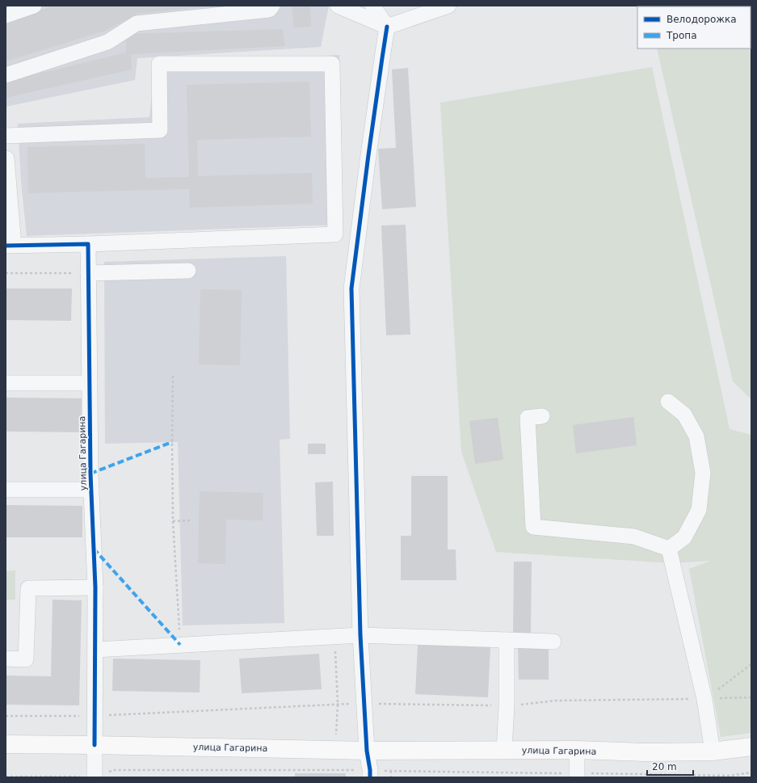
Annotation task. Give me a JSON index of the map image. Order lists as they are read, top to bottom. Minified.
{"streets":{"main road":["улица Гагарина"]},"legend":["Велодорожка","Тропа"],"scale_bar":"20 m"}
